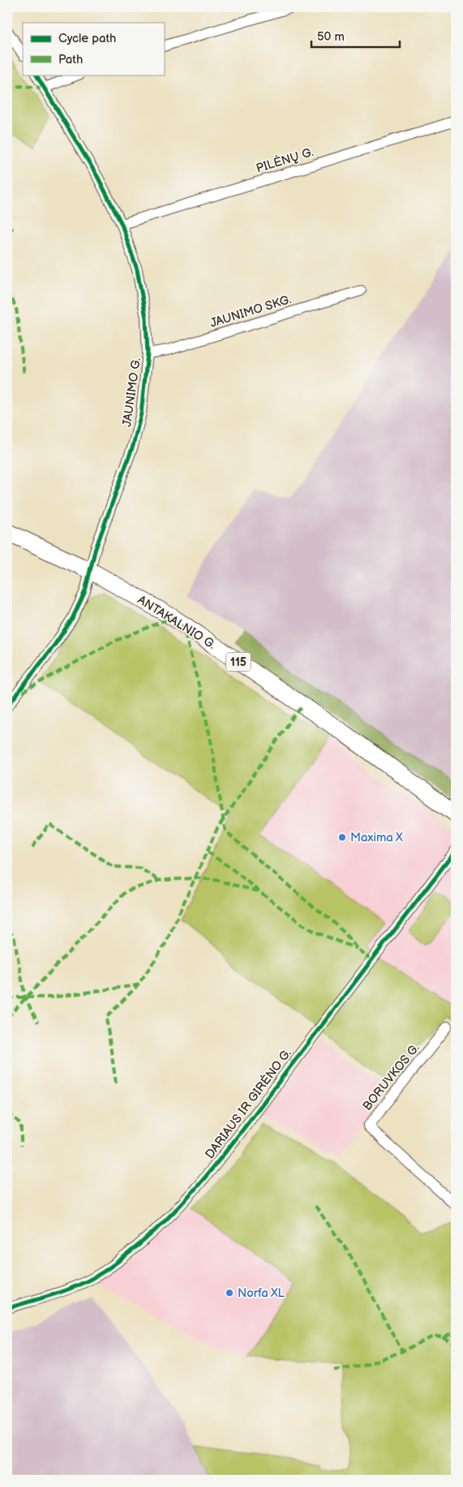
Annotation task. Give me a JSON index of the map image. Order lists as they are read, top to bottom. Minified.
{"streets":{"main road":["ANTAKALNIO G.","115"],"street":["PILĖNŲ G.","JAUNIMO SKG.","JAUNIMO G.","BORUVKOS G.","DARIAUS IR GIRĖNO G."]},"crossings":[["PILĖNŲ G.","JAUNIMO G."],["JAUNIMO SKG.","JAUNIMO G."],["JAUNIMO G.","ANTAKALNIO G."]],"places":["Maxima X","Norfa XL"],"legend":["Cycle path","Path"],"scale_bar":"50 m"}
